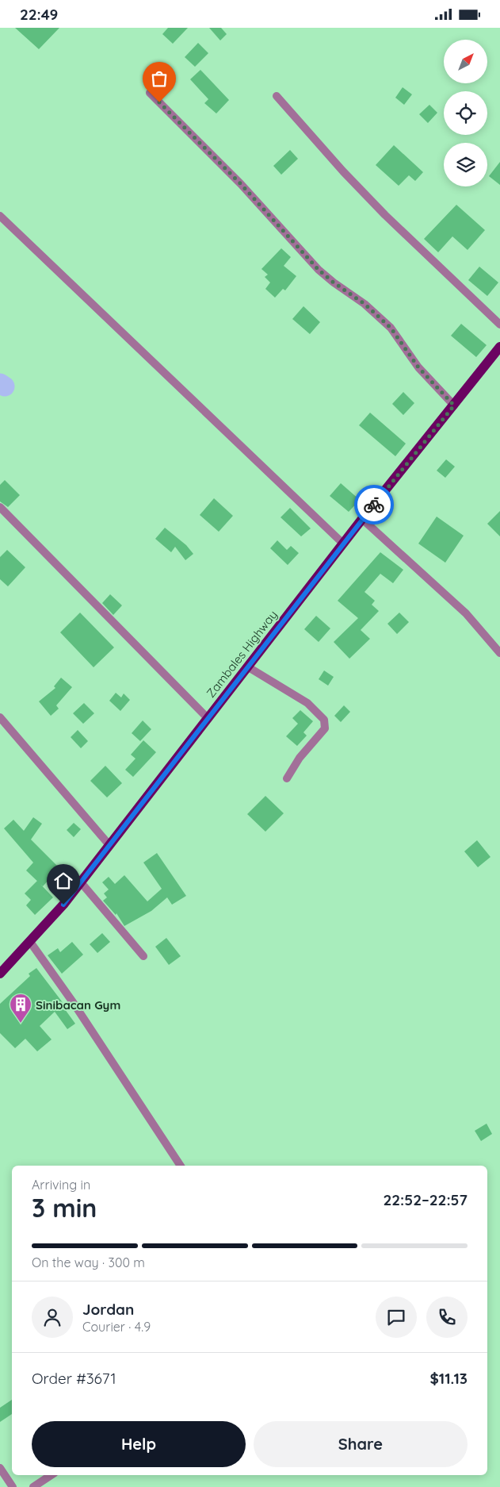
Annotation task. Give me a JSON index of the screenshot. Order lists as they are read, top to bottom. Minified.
{"streets":{"main road":["Zambales Highway"]},"places":{"building":["Sinibacan Gym"]},"north":"top right","page":{"status":"22:49","heading":["3 min","Arriving in","22:52–22:57"],"panel":["Jordan","Courier · 4.9","Order #3671","$11.13"],"bar":"On the way · 300 m","buttons":["Help","Share"]}}
